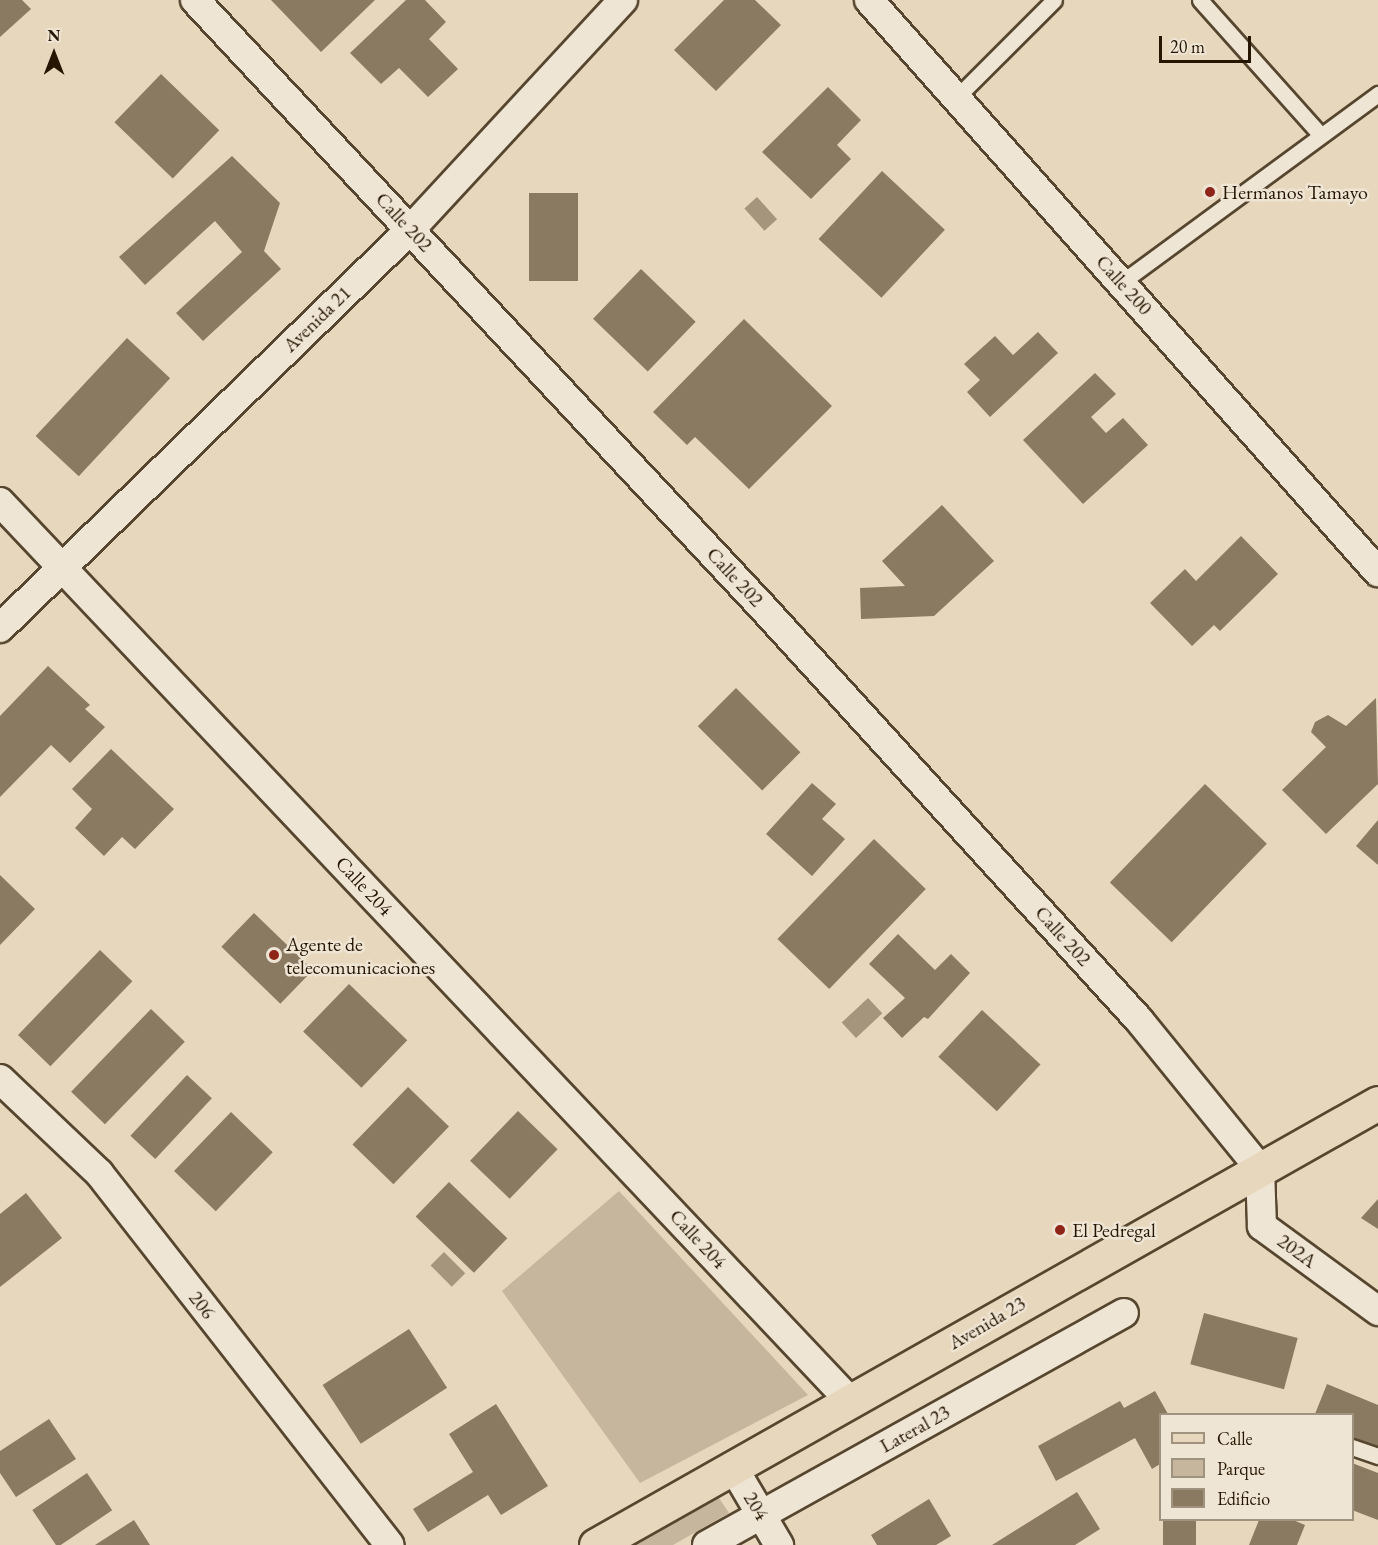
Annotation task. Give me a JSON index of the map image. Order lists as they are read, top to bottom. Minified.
{"streets":{"main road":["Avenida 23"],"street":["Calle 202","Calle 200","Avenida 21","Calle 204","202A","206","Lateral 23","204"]},"crossings":[["Calle 202","Avenida 21"],["Calle 202","202A"],["Calle 202","Avenida 23"],["Avenida 21","Calle 204"],["Calle 204","Avenida 23"],["202A","Avenida 23"],["Avenida 23","204"],["Lateral 23","204"]],"places":["Hermanos Tamayo","Agente de telecomunicaciones","El Pedregal"],"legend":["Calle","Parque","Edificio"],"scale_bar":"20 m","north":"top"}
